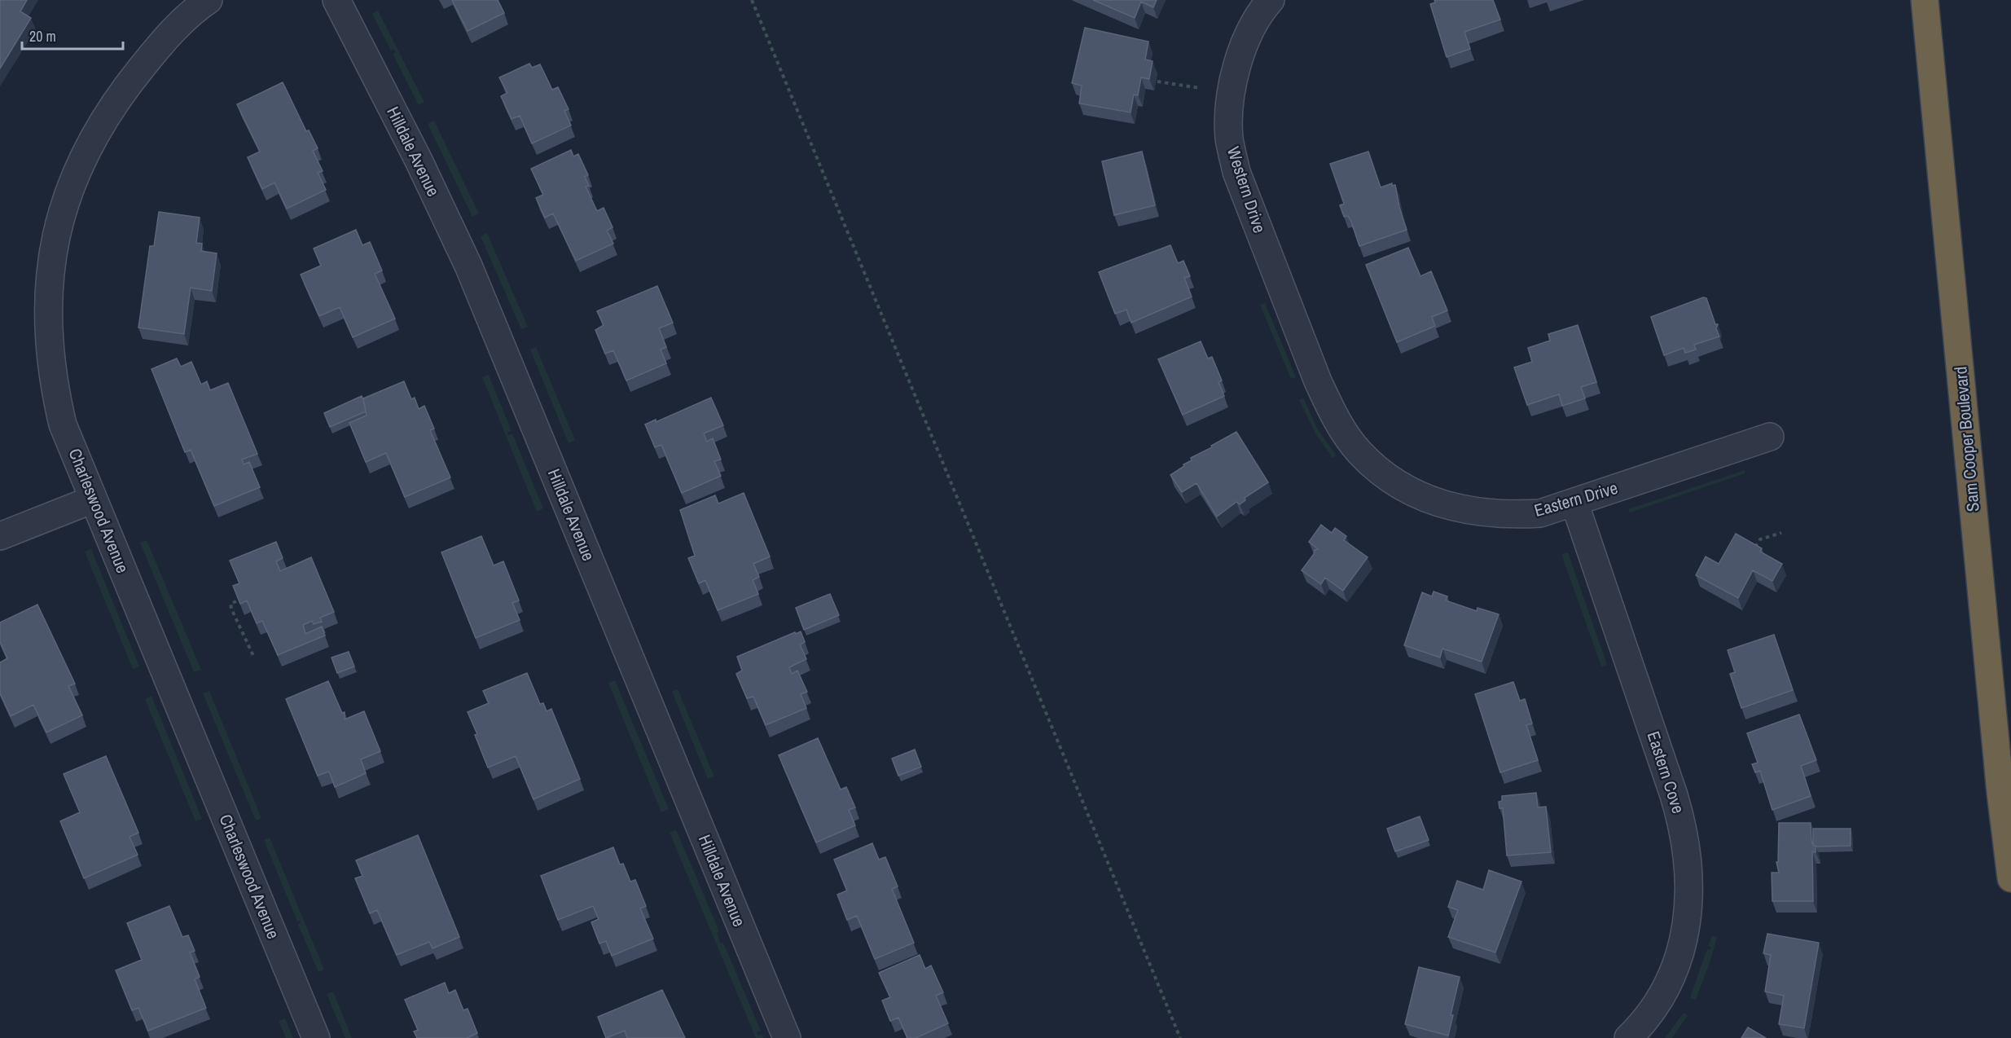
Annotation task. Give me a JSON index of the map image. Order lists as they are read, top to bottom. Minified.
{"streets":{"highway":["Sam Cooper Boulevard"],"street":["Hilldale Avenue","Western Drive","Eastern Drive","Charleswood Avenue","Eastern Cove"]},"crossings":[["Western Drive","Eastern Drive"],["Eastern Drive","Eastern Cove"]],"scale_bar":"20 m"}
